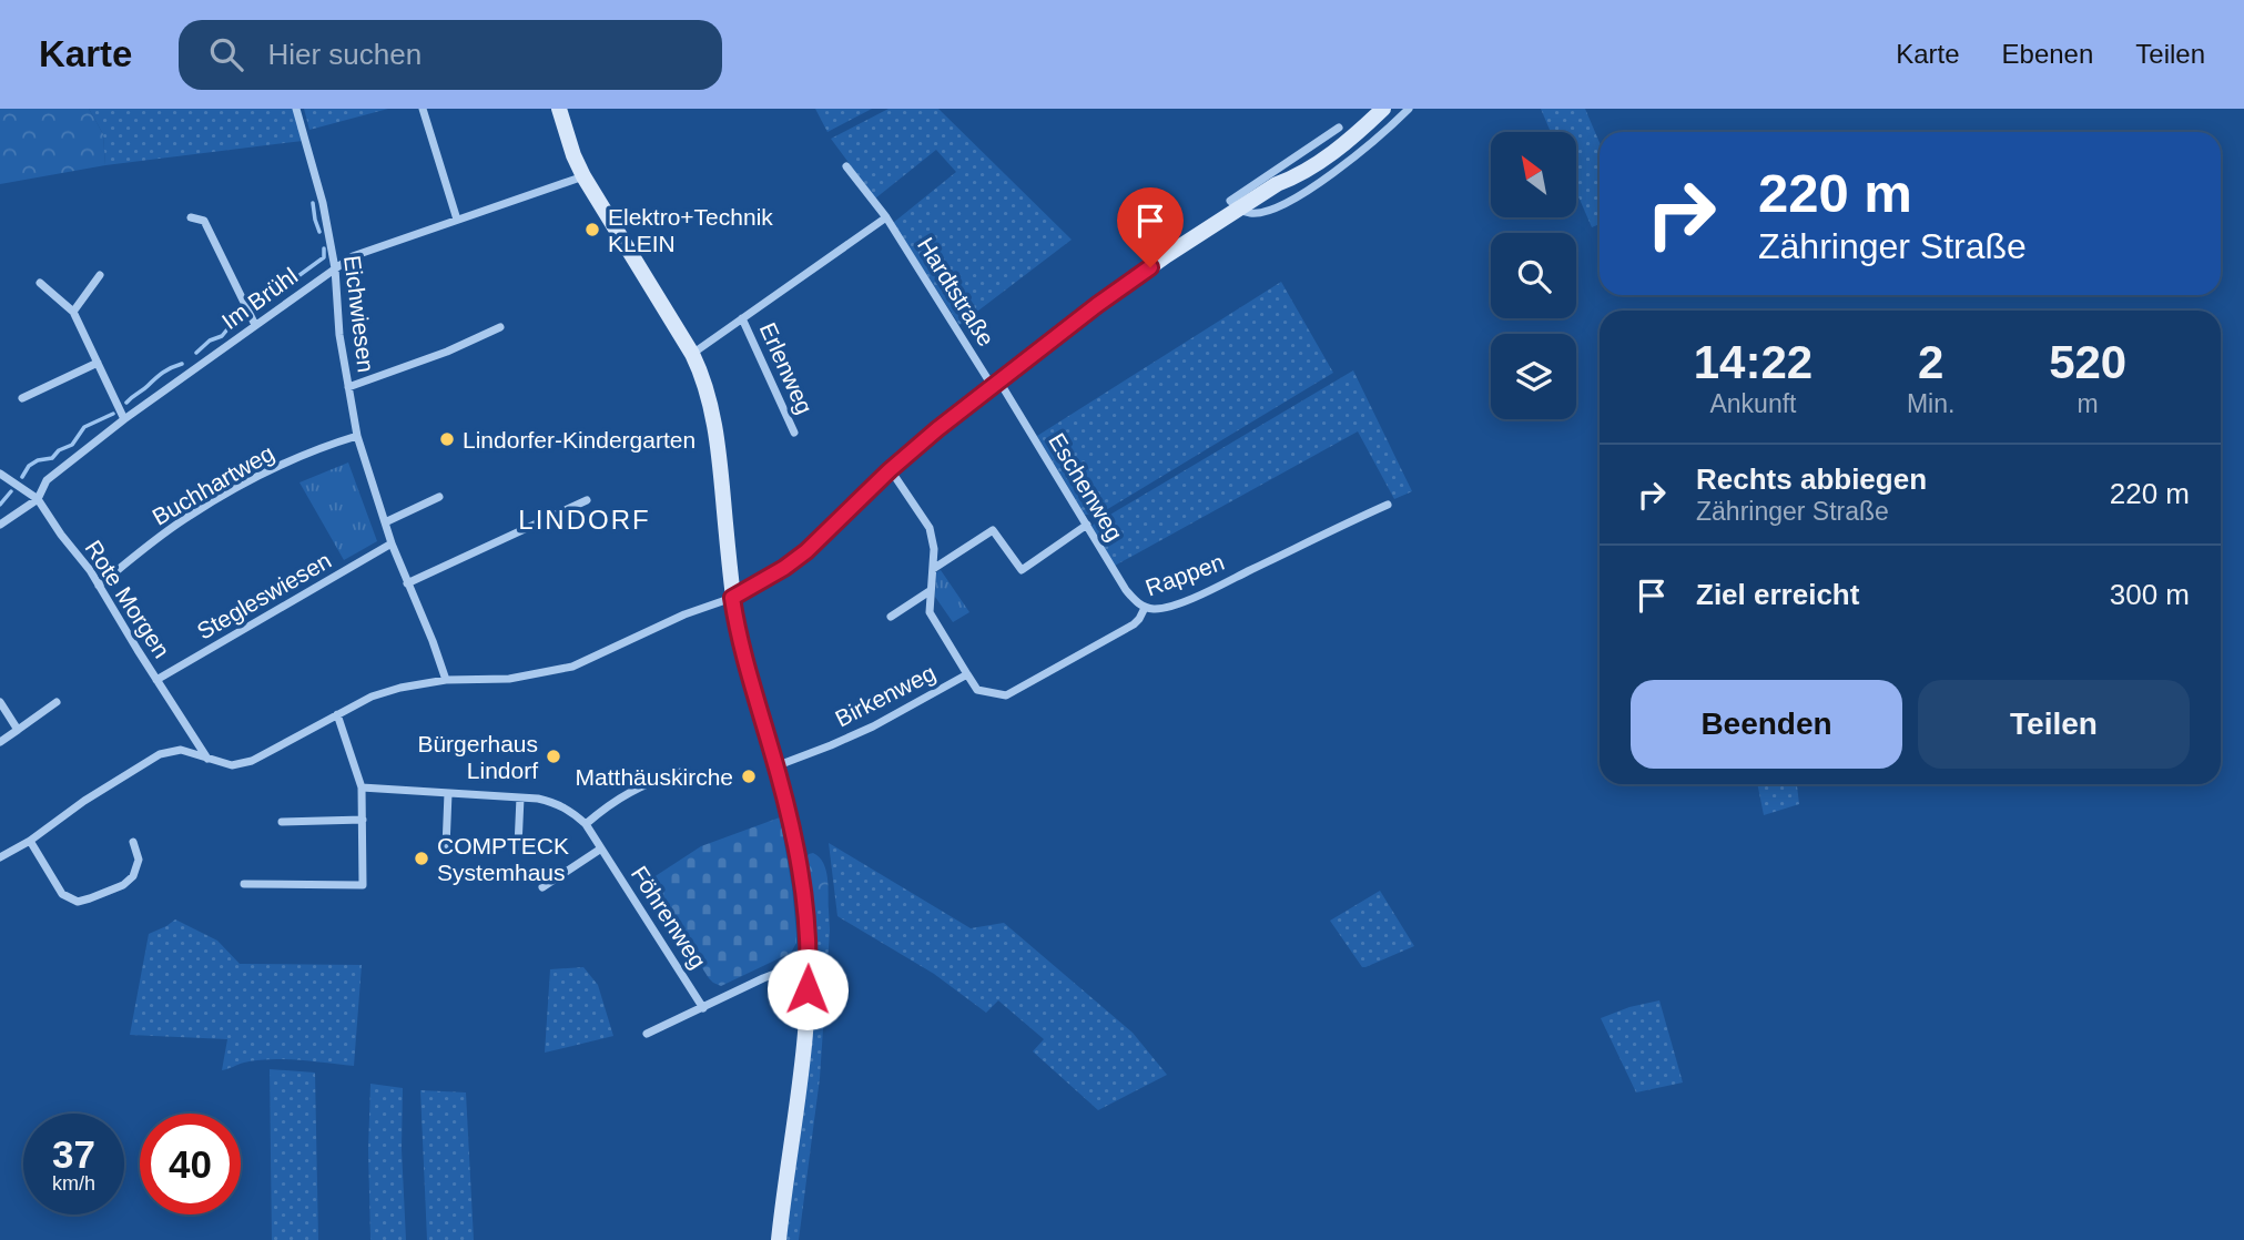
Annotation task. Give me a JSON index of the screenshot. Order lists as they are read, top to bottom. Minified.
{"streets":{"street":["Hardtstraße","Im Brühl","Eichwiesen","Erlenweg","Buchhartweg","Eschenweg","Rappen","Stegleswiesen","Rote Morgen","Birkenweg","Föhrenweg"]},"crossings":[["Hardtstraße","Eschenweg"],["Im Brühl","Eichwiesen"],["Im Brühl","Rote Morgen"],["Eichwiesen","Buchhartweg"],["Eichwiesen","Stegleswiesen"],["Buchhartweg","Rote Morgen"],["Eschenweg","Rappen"],["Rappen","Birkenweg"],["Stegleswiesen","Rote Morgen"]],"districts":["LINDORF"],"places":["Elektro+Technik KLEIN","Lindorfer-Kindergarten","Bürgerhaus Lindorf","Matthäuskirche","COMPTECK Systemhaus"],"north":"top left","page":{"header":"Karte","search":"Hier suchen","nav":["Karte","Ebenen","Teilen"],"turn":["220 m","Zähringer Straße"],"eta":["14:22","Ankunft","2","Min.","520","m"],"list":[{"name":"Rechts abbiegen","note":"Zähringer Straße","value":"220 m"},{"name":"Ziel erreicht","value":"300 m"}],"buttons":["Beenden","Teilen"],"speed":"37 km/h","limit":"40"}}
